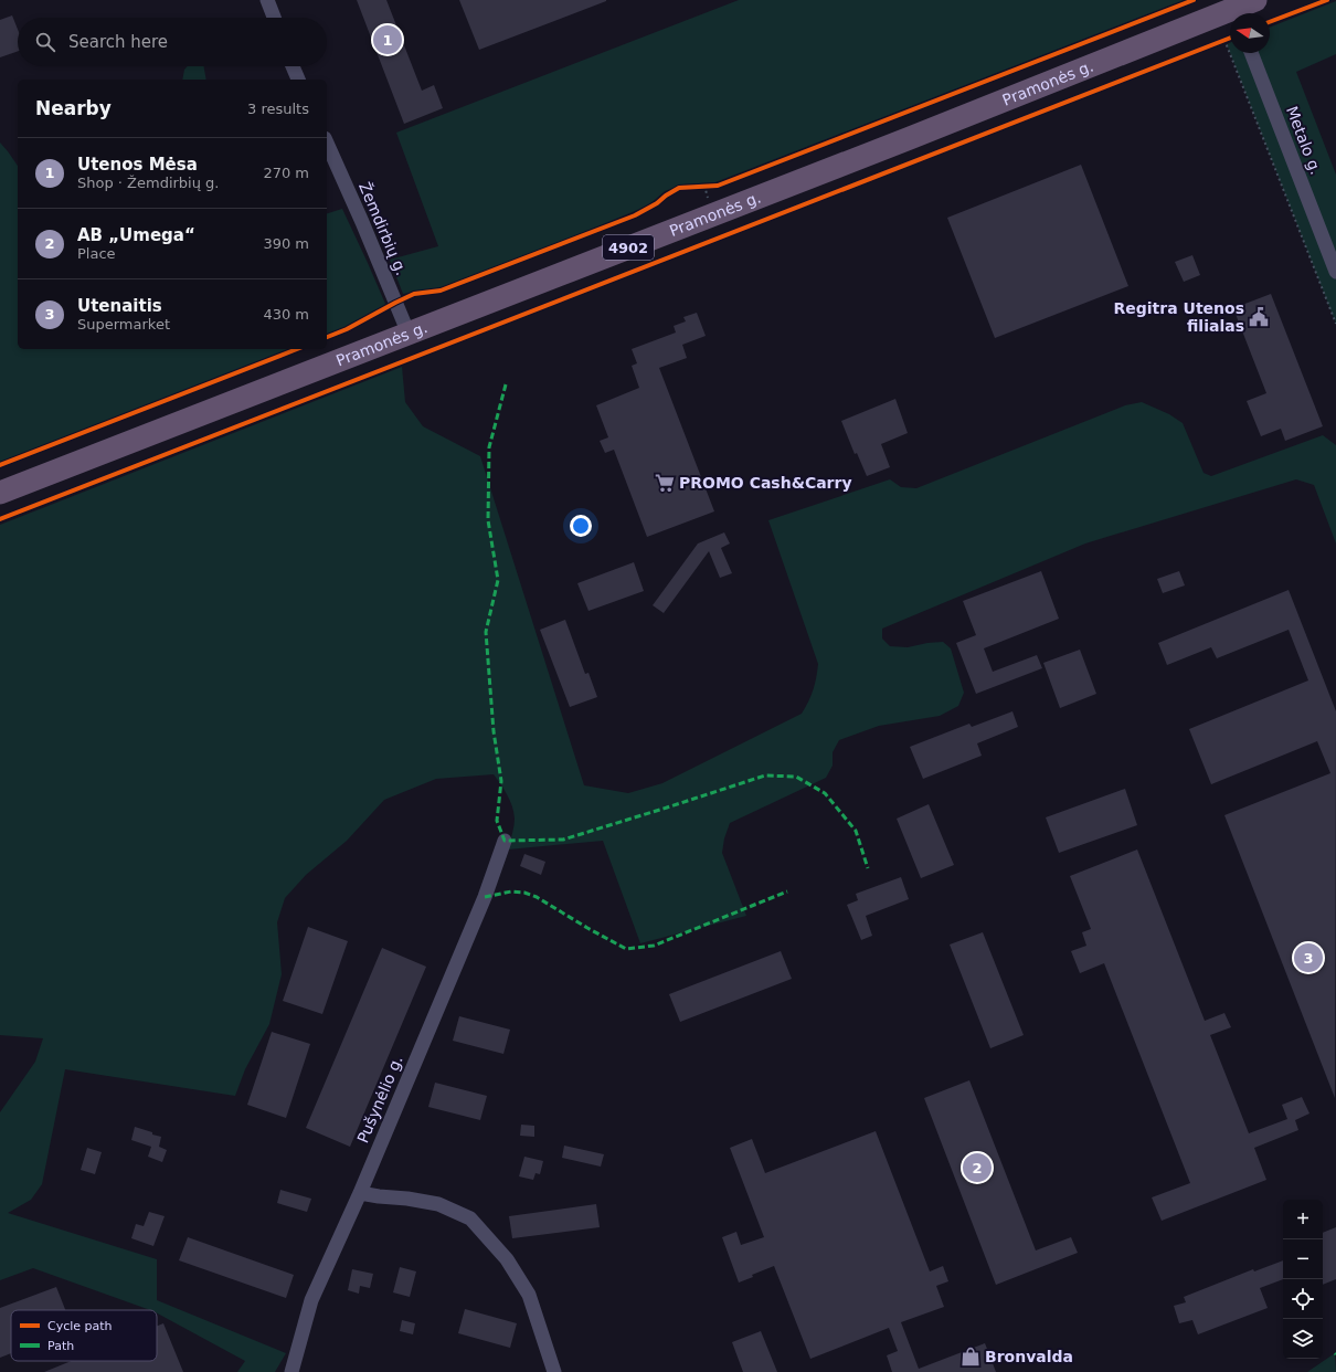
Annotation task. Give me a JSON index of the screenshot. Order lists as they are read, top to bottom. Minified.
{"streets":{"highway":["Pramonės g.","4902"],"street":["Metalo g.","Žemdirbių g.","Pušynėlio g."]},"crossings":[["Pramonės g.","Žemdirbių g."]],"places":{"public building":["Regitra Utenos filialas"],"supermarket":["PROMO Cash&Carry"],"shop":["Bronvalda"]},"legend":["Cycle path","Path"],"north":"left","page":{"search":"Search here","pins":["1","3","2"],"heading":["Nearby","3 results"],"list":[{"mark":"1","name":"Utenos Mėsa","note":"Shop · Žemdirbių g.","value":"270 m"},{"mark":"2","name":"AB „Umega“","note":"Place","value":"390 m"},{"mark":"3","name":"Utenaitis","note":"Supermarket","value":"430 m"}],"map_buttons":["+","−"]}}
